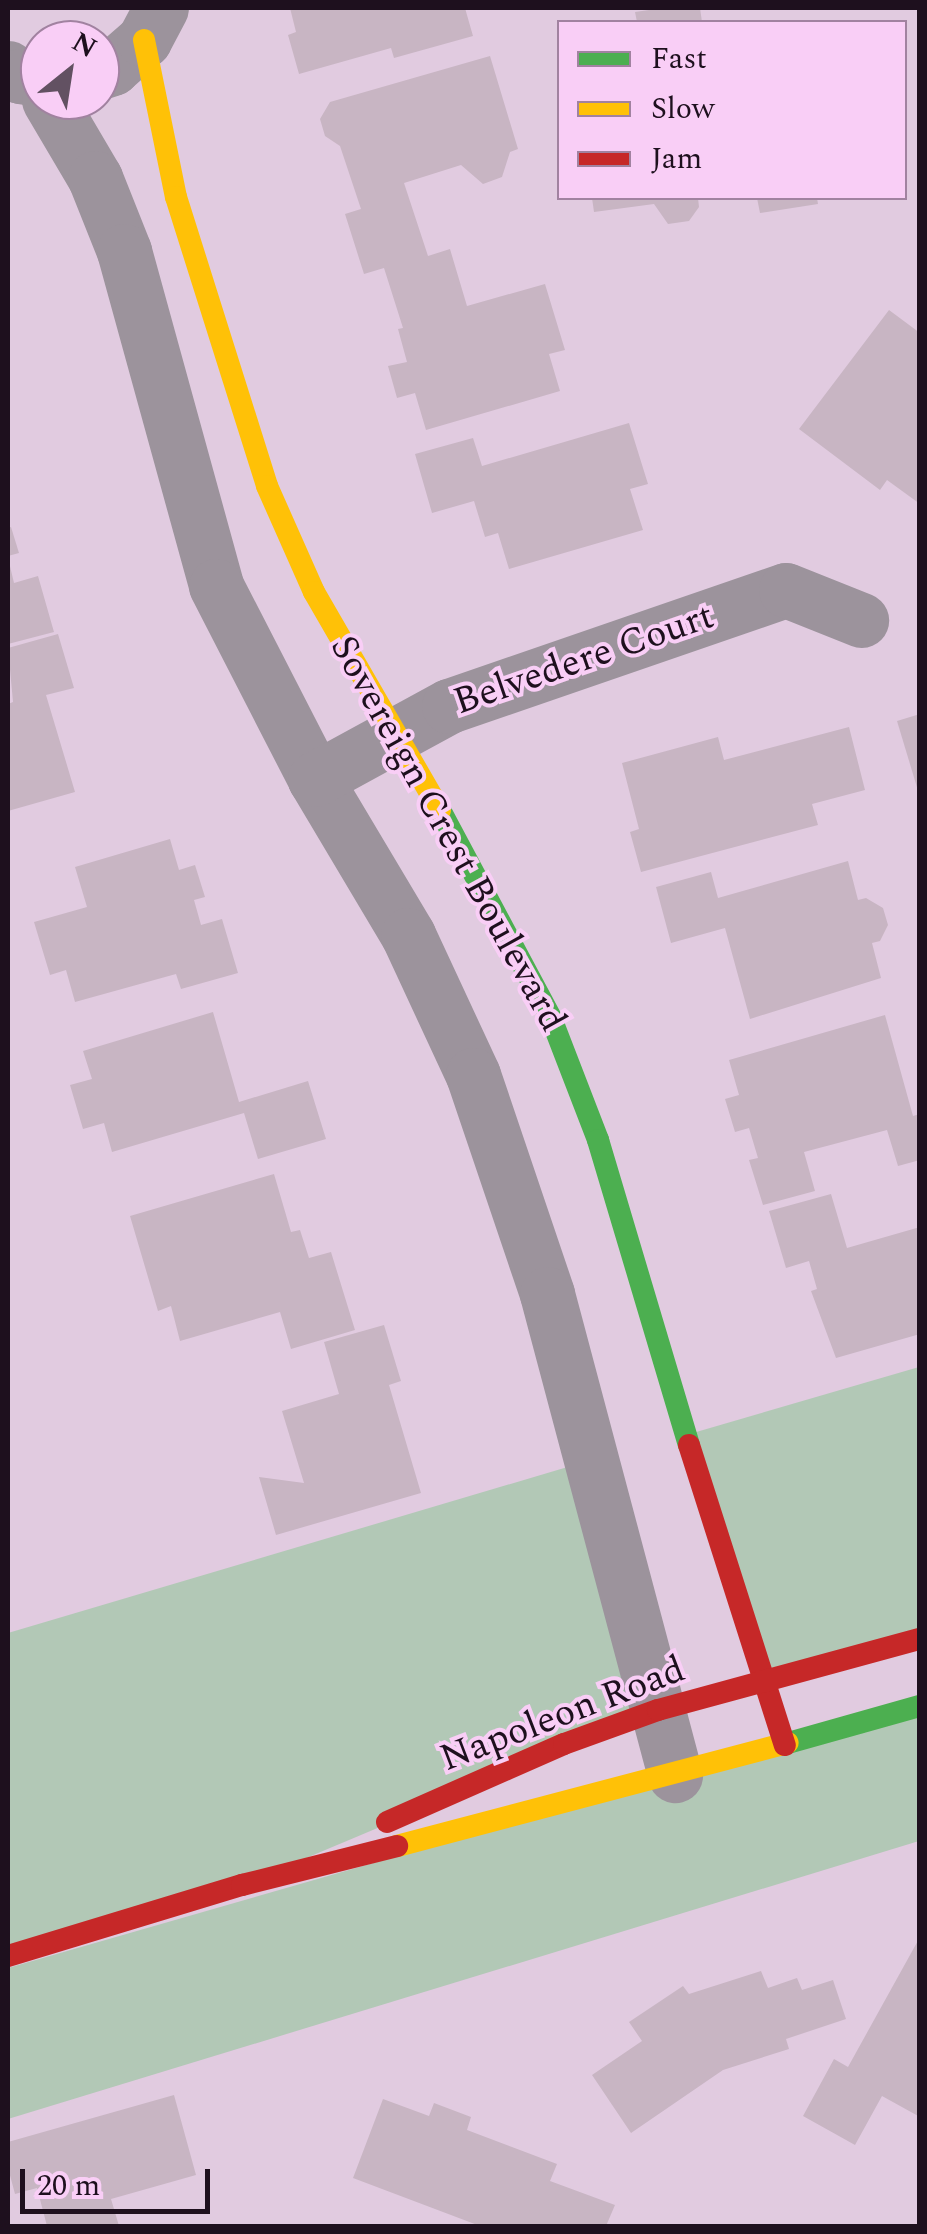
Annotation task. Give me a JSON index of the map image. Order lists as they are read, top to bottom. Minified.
{"streets":{"street":["Belvedere Court","Sovereign Crest Boulevard","Napoleon Road"]},"crossings":[["Belvedere Court","Sovereign Crest Boulevard"],["Sovereign Crest Boulevard","Napoleon Road"]],"legend":["Fast","Slow","Jam"],"scale_bar":"20 m","north":"top right"}
